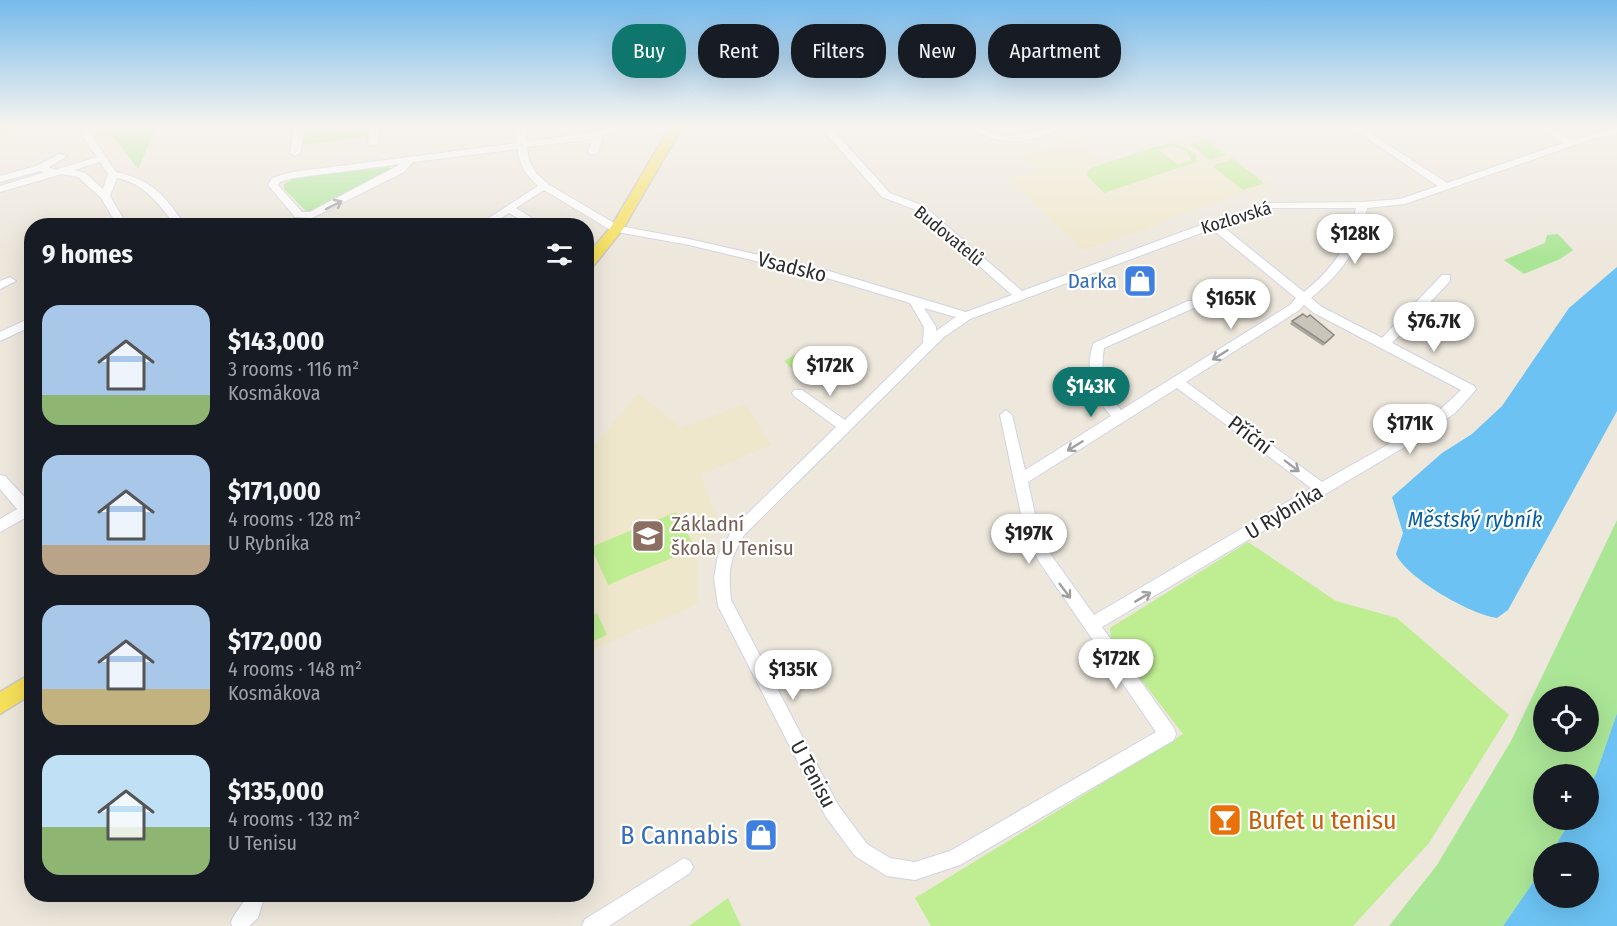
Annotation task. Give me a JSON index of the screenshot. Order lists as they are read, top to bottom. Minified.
{"streets":{"street":["Kozlovská","Budovatelů","Vsadsko","Příční","U Rybníka","U Tenisu"]},"crossings":[["Kozlovská","Budovatelů"],["Kozlovská","Vsadsko"],["Kozlovská","U Tenisu"],["Vsadsko","U Tenisu"],["Příční","U Rybníka"],["U Rybníka","U Tenisu"]],"one_way":["Příční","U Rybníka"],"water":["Městský rybník"],"places":{"shop":["Darka","B Cannabis"],"school or university":["Základní škola U Tenisu"],"bar":["Bufet u tenisu"]},"page":{"chip":["Buy","Rent","Filters","New","Apartment"],"price":["$128K","$165K","$76.7K","$172K","$143K","$171K","$197K","$172K","$135K"],"heading":"9 homes","list":[{"name":"$143,000","note":"3 rooms · 116 m² · Kosmákova"},{"name":"$171,000","note":"4 rooms · 128 m² · U Rybníka"},{"name":"$172,000","note":"4 rooms · 148 m² · Kosmákova"},{"name":"$135,000","note":"4 rooms · 132 m² · U Tenisu"}],"map_buttons":["+","−"]}}
